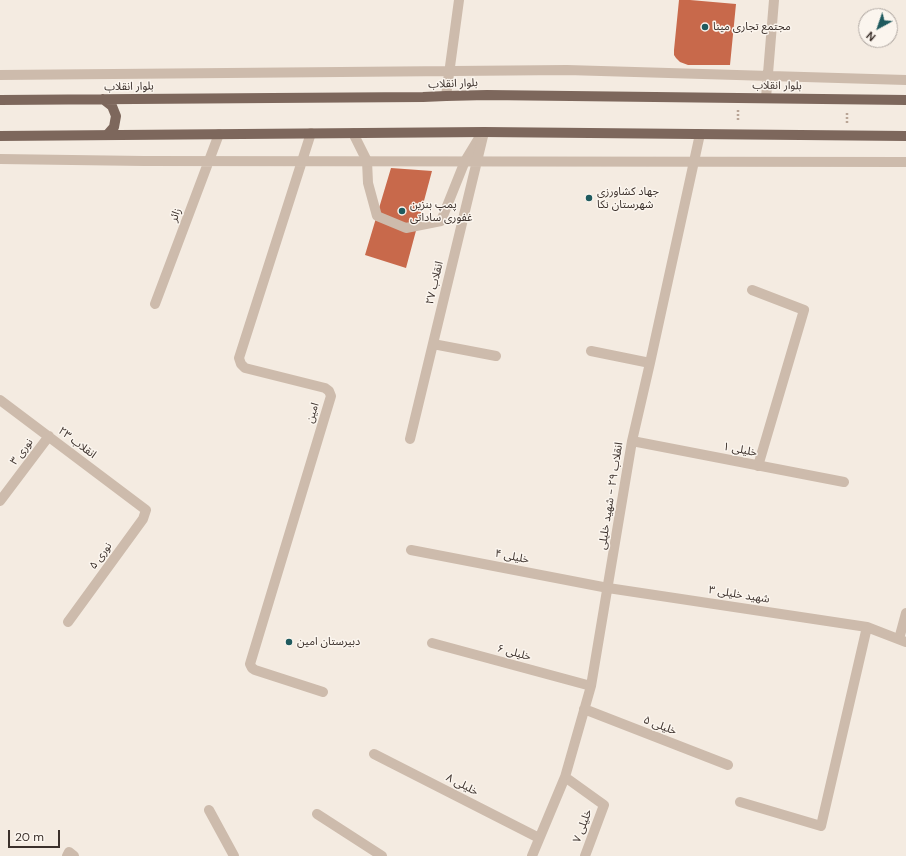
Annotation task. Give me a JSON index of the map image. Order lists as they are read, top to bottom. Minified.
{"streets":{"main road":["بلوار انقلاب"],"street":["زائر","انقلاب ۲۷","امین","انقلاب ۲۳","خلیلی ۱","نوری ۳","انقلاب ۲۹ - شهید خلیلی","نوری ۵","خلیلی ۴","شهید خلیلی ۳","خلیلی ۶","خلیلی ۵","خلیلی ۸","خلیلی ۷"]},"crossings":[["انقلاب ۲۳","نوری ۳"],["انقلاب ۲۳","نوری ۵"],["خلیلی ۱","انقلاب ۲۹ - شهید خلیلی"],["انقلاب ۲۹ - شهید خلیلی","خلیلی ۴"],["انقلاب ۲۹ - شهید خلیلی","شهید خلیلی ۳"],["انقلاب ۲۹ - شهید خلیلی","خلیلی ۶"],["انقلاب ۲۹ - شهید خلیلی","خلیلی ۵"],["انقلاب ۲۹ - شهید خلیلی","خلیلی ۸"],["انقلاب ۲۹ - شهید خلیلی","خلیلی ۷"],["خلیلی ۴","شهید خلیلی ۳"]],"places":["مجتمع تجاری مینا","جهاد کشاورزی شهرستان نکا","پمپ بنزین غفوری ساداتی","دبیرستان امین"],"scale_bar":"20 m","north":"bottom left"}
